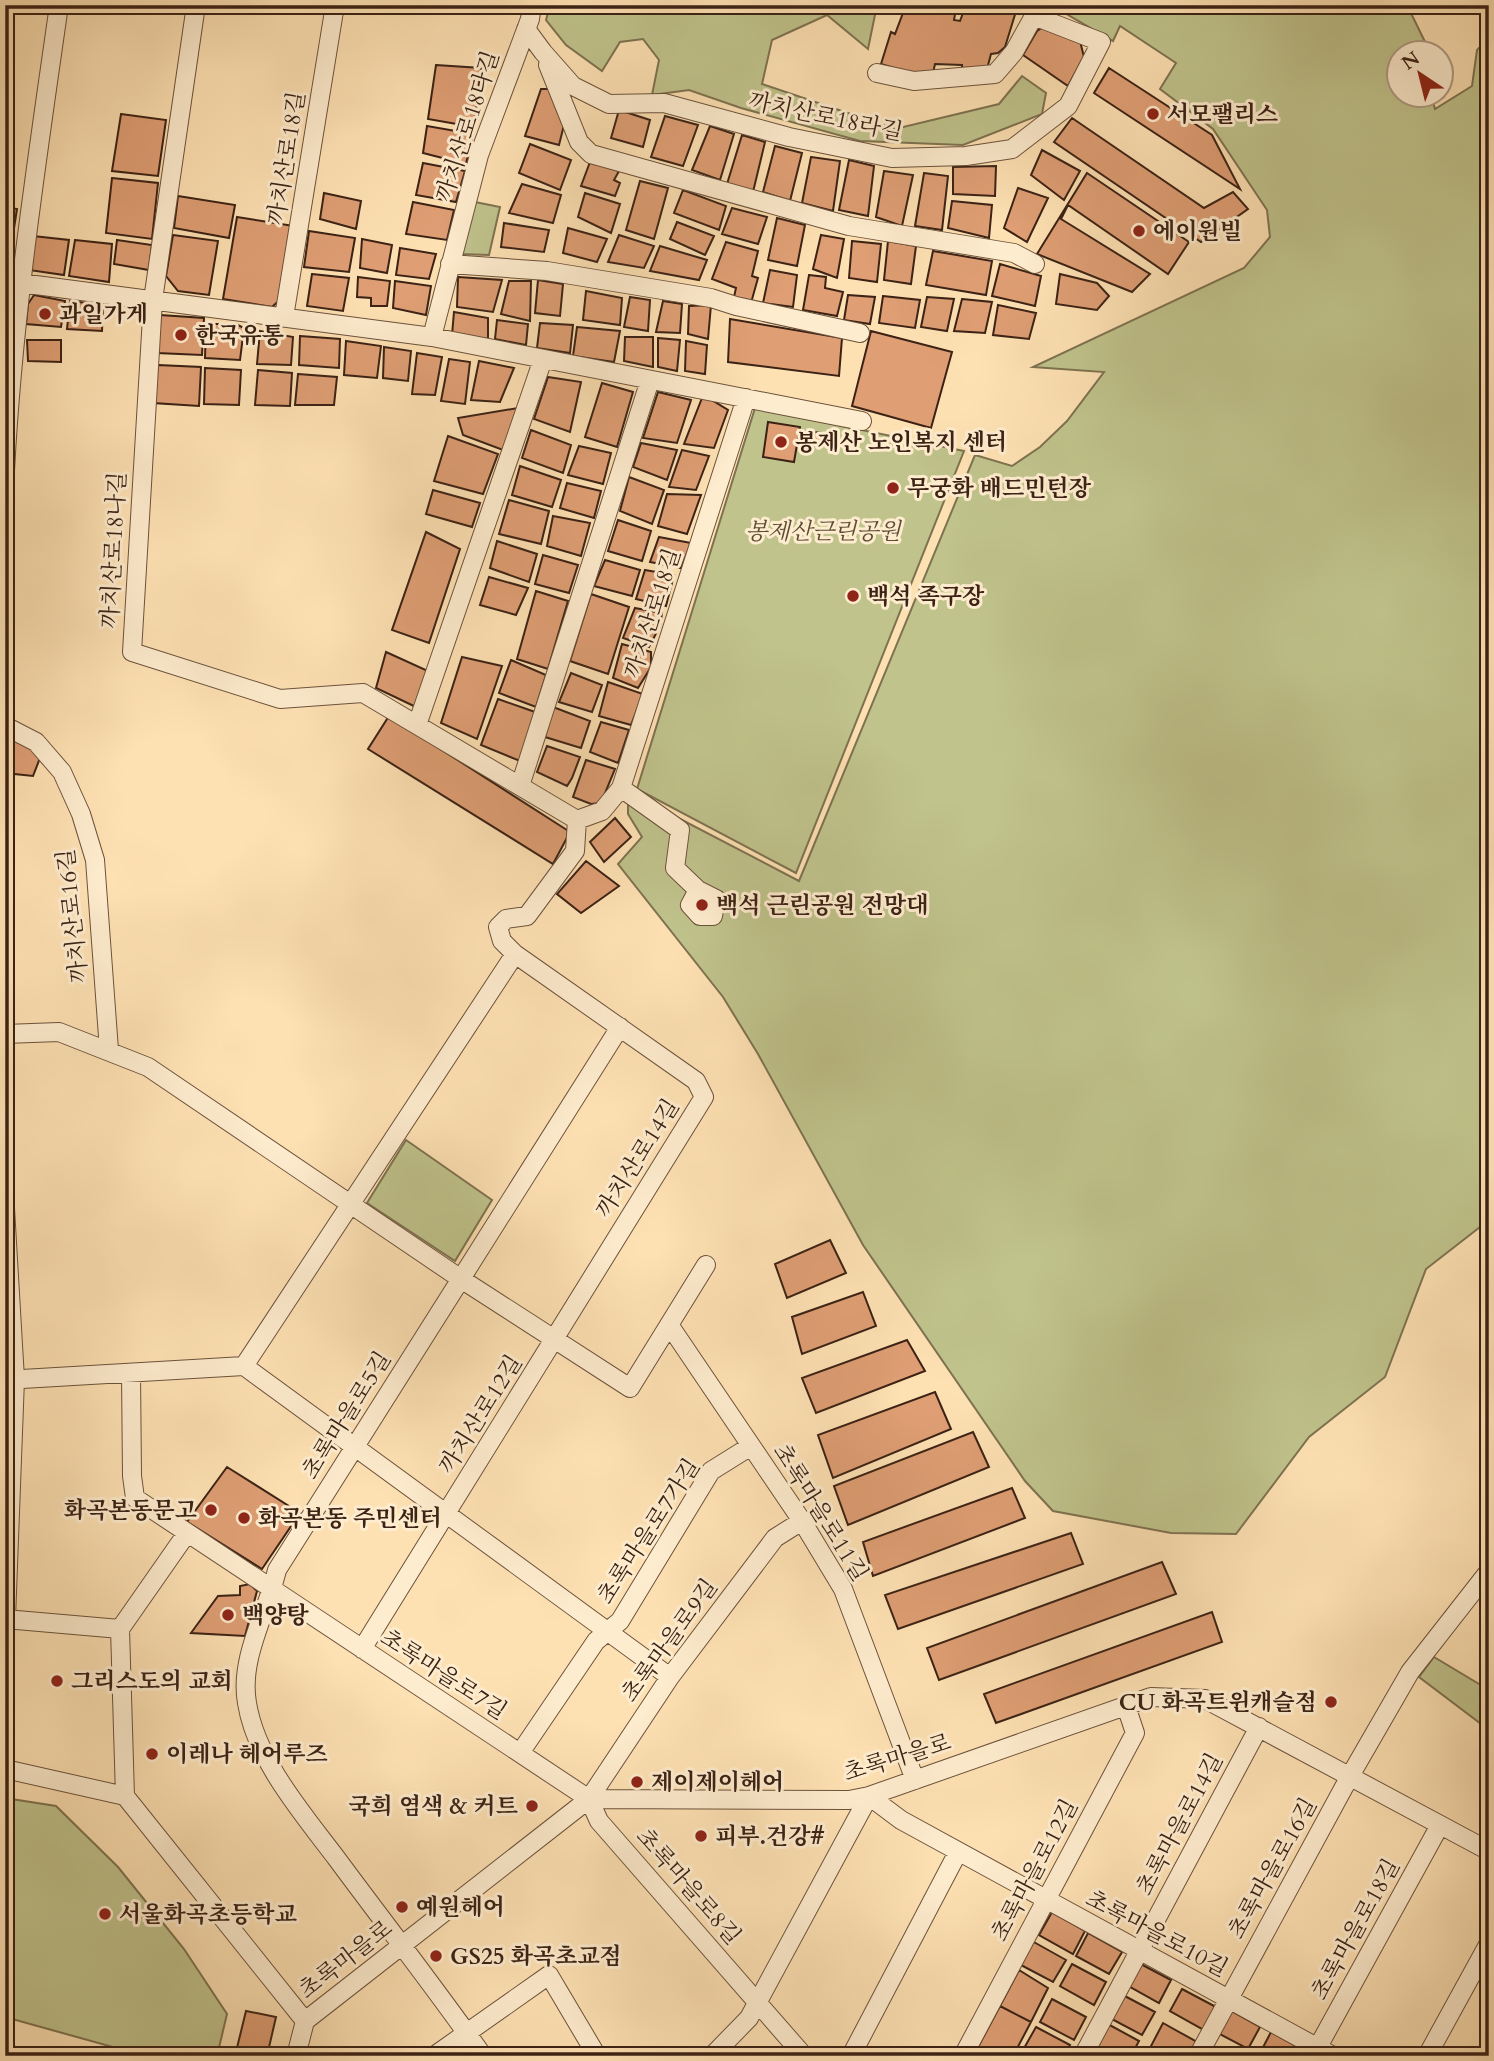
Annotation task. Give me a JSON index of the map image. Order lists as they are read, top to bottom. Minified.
{"streets":{"street":["까치산로18라길","까치산로18다길","까치산로18길","까치산로18나길","까치산로16길","까치산로14길","까치산로12길","초록마을로5길","초록마을로11길","초록마을로7가길","초록마을로9길","초록마을로7길","초록마을로","초록마을로14길","초록마을로16길","초록마을로12길","초록마을로8길","초록마을로18길","초록마을로10길"]},"crossings":[["까치산로18라길","까치산로18다길"],["까치산로18길","까치산로18나길"],["까치산로18길","까치산로14길"],["까치산로18나길","까치산로14길"],["까치산로14길","까치산로12길"],["까치산로12길","초록마을로5길"],["까치산로12길","초록마을로7가길"],["까치산로12길","초록마을로9길"],["까치산로12길","초록마을로7길"],["초록마을로5길","초록마을로7길"],["초록마을로5길","초록마을로"],["초록마을로11길","초록마을로7가길"],["초록마을로11길","초록마을로9길"],["초록마을로11길","초록마을로"],["초록마을로7가길","초록마을로7길"],["초록마을로9길","초록마을로7길"],["초록마을로9길","초록마을로"],["초록마을로9길","초록마을로8길"],["초록마을로7길","초록마을로"],["초록마을로7길","초록마을로8길"],["초록마을로","초록마을로14길"],["초록마을로","초록마을로16길"],["초록마을로","초록마을로12길"],["초록마을로","초록마을로8길"],["초록마을로","초록마을로18길"],["초록마을로","초록마을로10길"],["초록마을로14길","초록마을로10길"],["초록마을로16길","초록마을로10길"],["초록마을로12길","초록마을로10길"],["초록마을로18길","초록마을로10길"]],"parks":["봉제산근린공원"],"places":["서모팰리스","에이원빌","과일가게","한국유통","봉제산 노인복지 센터","무궁화 배드민턴장","백석 족구장","백석 근린공원 전망대","화곡본동문고","화곡본동 주민센터","백양탕","그리스도의 교회","CU 화곡트윈캐슬점","이레나 헤어루즈","제이제이헤어","국희 염색 & 커트","피부.건강#","예원헤어","서울화곡초등학교","GS25 화곡초교점"],"north":"top left"}
